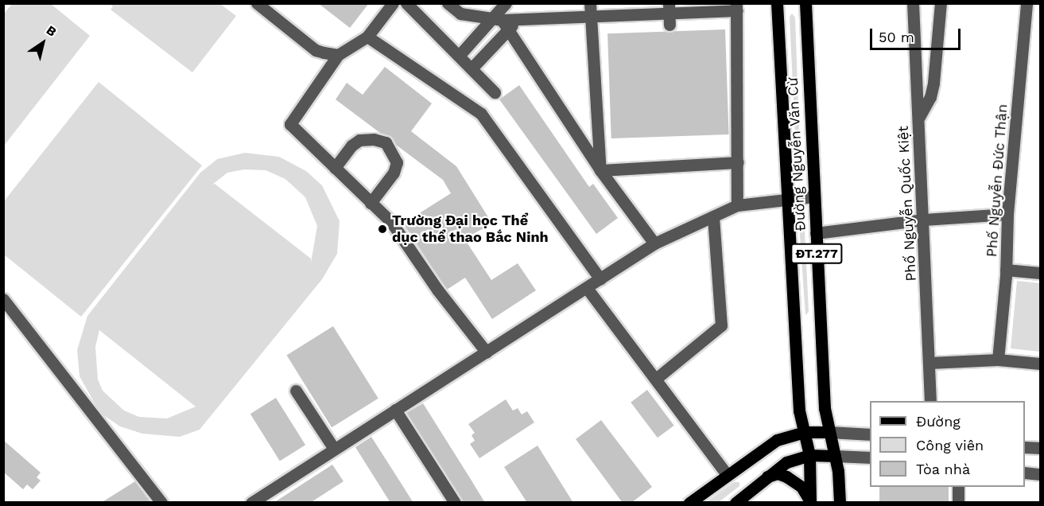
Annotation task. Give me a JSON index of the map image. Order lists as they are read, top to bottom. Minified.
{"streets":{"main road":["Đường Nguyễn Văn Cừ","ĐT.277"],"street":["Phố Nguyễn Đức Thận","Phố Nguyễn Quốc Kiệt"]},"places":["Trường Đại học Thể dục thể thao Bắc Ninh"],"legend":["Đường","Công viên","Tòa nhà"],"scale_bar":"50 m","north":"top right"}
